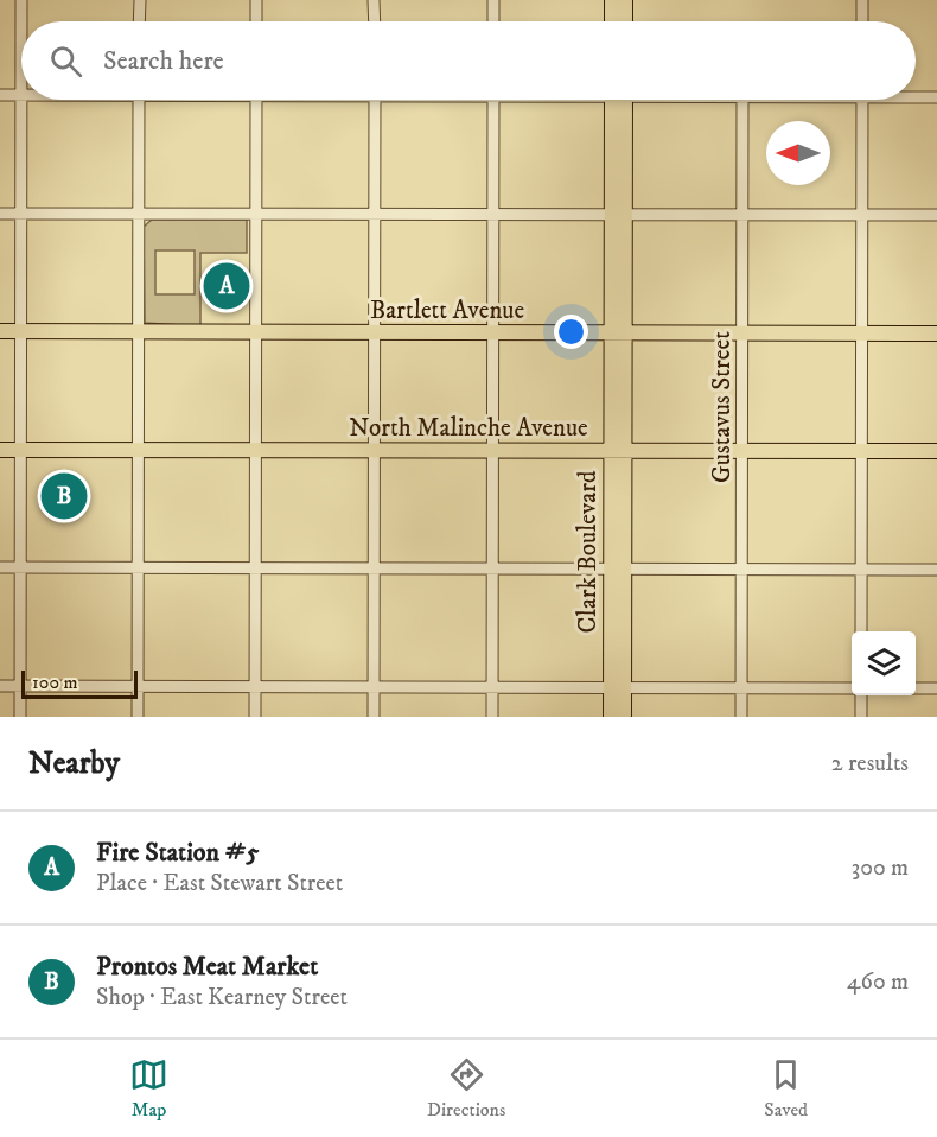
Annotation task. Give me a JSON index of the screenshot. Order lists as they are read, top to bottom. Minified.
{"streets":{"main road":["Bartlett Avenue","North Malinche Avenue","Clark Boulevard"],"street":["Gustavus Street"]},"crossings":[["Bartlett Avenue","Gustavus Street"],["Bartlett Avenue","Clark Boulevard"],["Gustavus Street","North Malinche Avenue"],["North Malinche Avenue","Clark Boulevard"]],"scale_bar":"100 m","north":"left","page":{"search":"Search here","pins":["A","B"],"scale":"100 m","heading":["Nearby","2 results"],"list":[{"mark":"A","name":"Fire Station #5","note":"Place · East Stewart Street","value":"300 m"},{"mark":"B","name":"Prontos Meat Market","note":"Shop · East Kearney Street","value":"460 m"}],"nav":["Map","Directions","Saved"]}}
